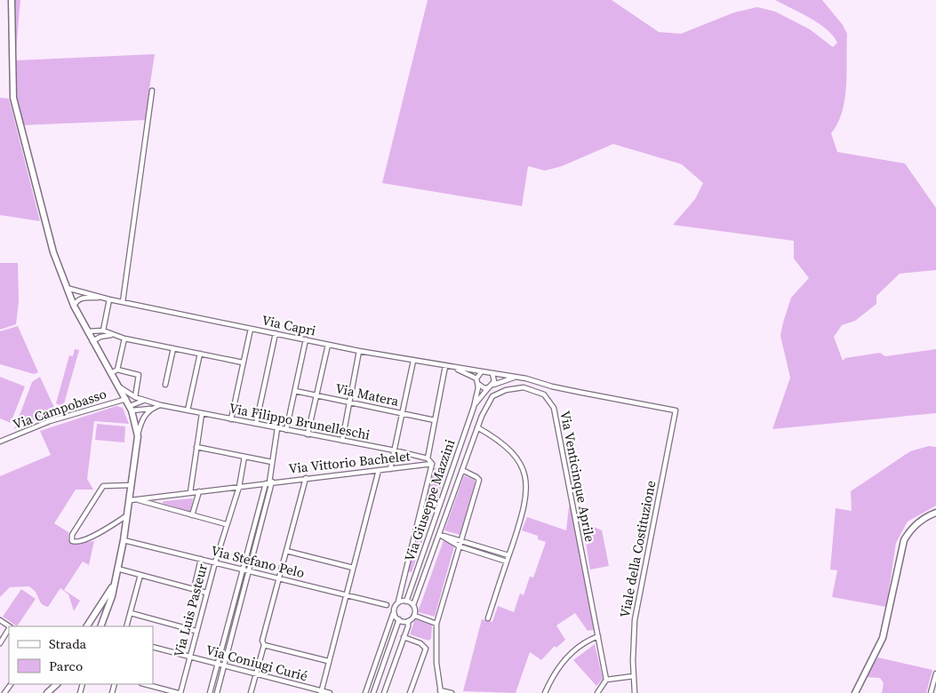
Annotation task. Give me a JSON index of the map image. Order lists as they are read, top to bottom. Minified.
{"streets":{"street":["Via Capri","Via Matera","Via Campobasso","Via Filippo Brunelleschi","Via Vittorio Bachelet","Via Venticinque Aprile","Via Giuseppe Mazzini","Viale della Costituzione","Via Stefano Pelo","Via Luis Pasteur","Via Coniugi Curié"]},"crossings":[["Via Capri","Via Giuseppe Mazzini"],["Via Capri","Viale della Costituzione"],["Via Filippo Brunelleschi","Via Vittorio Bachelet"],["Via Vittorio Bachelet","Via Luis Pasteur"],["Via Venticinque Aprile","Via Giuseppe Mazzini"],["Via Venticinque Aprile","Via Stefano Pelo"],["Via Giuseppe Mazzini","Via Stefano Pelo"],["Via Stefano Pelo","Via Luis Pasteur"],["Via Luis Pasteur","Via Coniugi Curié"]],"legend":["Strada","Parco"]}
